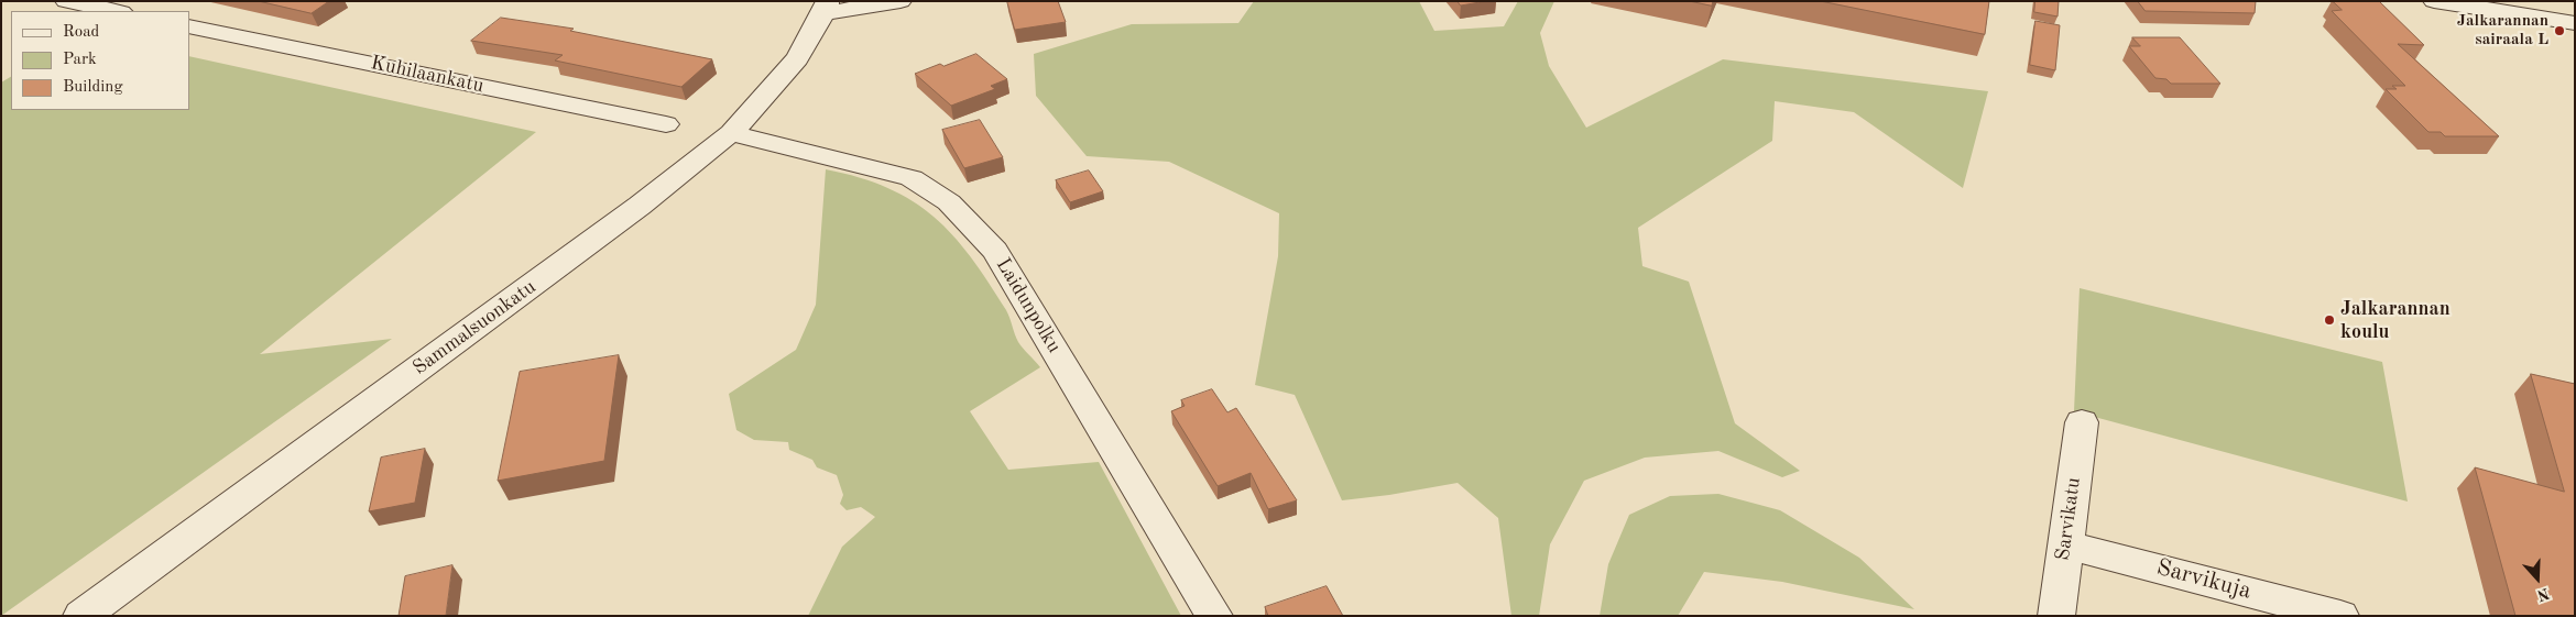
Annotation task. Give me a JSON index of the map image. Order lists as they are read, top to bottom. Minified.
{"streets":{"street":["Kuhilaankatu","Laidunpolku","Sammalsuonkatu","Sarvikatu","Sarvikuja"]},"crossings":[["Laidunpolku","Sammalsuonkatu"],["Sarvikatu","Sarvikuja"]],"places":["Jalkarannan sairaala L","Jalkarannan koulu"],"legend":["Road","Park","Building"],"north":"bottom"}
